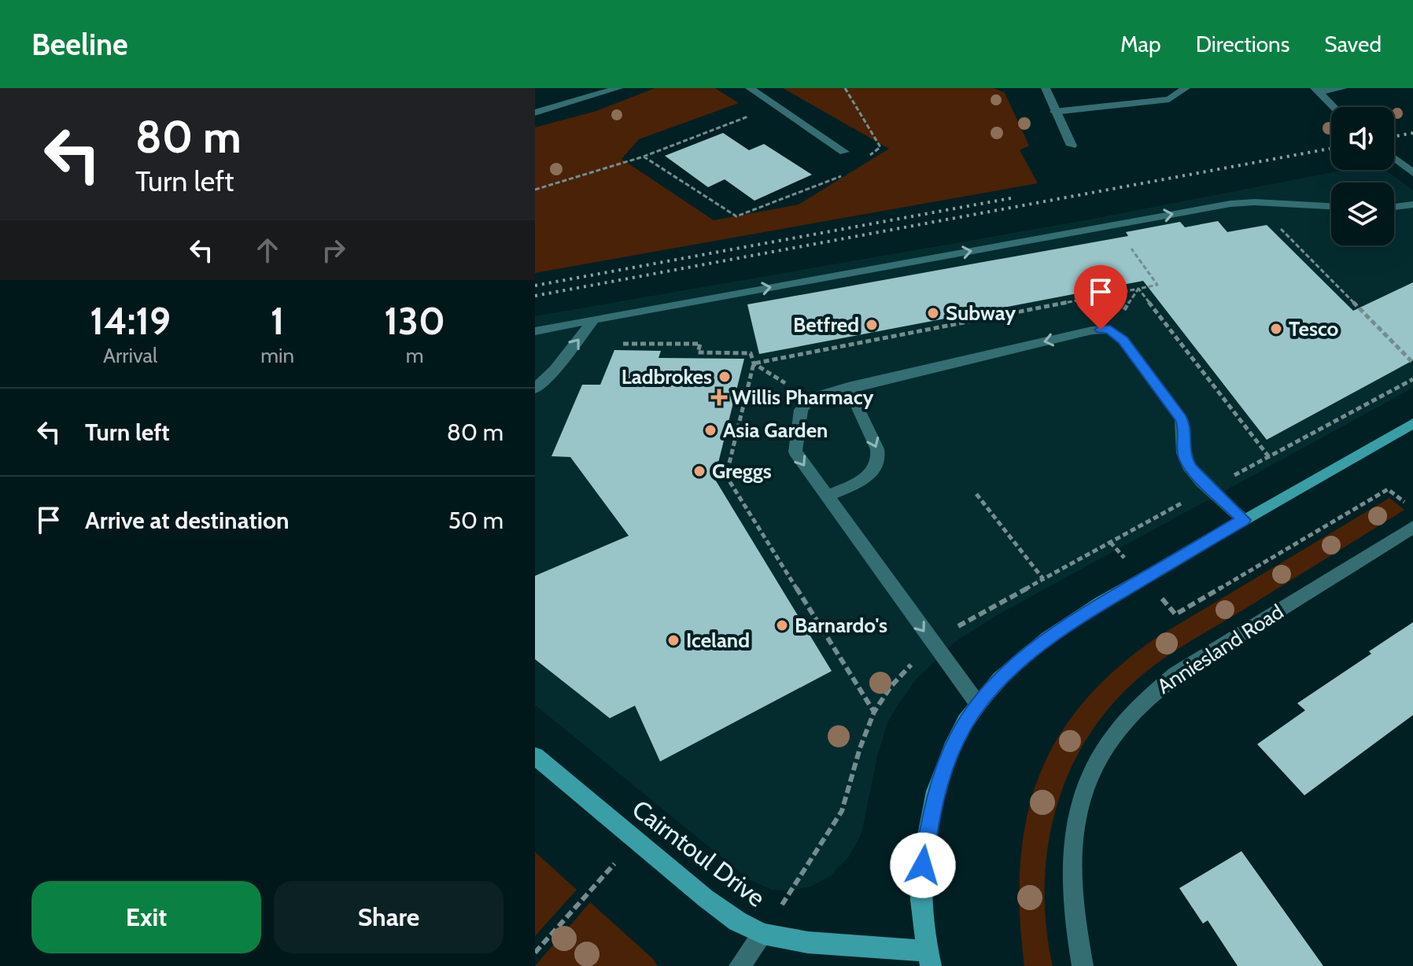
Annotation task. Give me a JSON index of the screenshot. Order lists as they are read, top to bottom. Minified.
{"streets":{"street":["Anniesland Road","Cairntoul Drive"]},"places":{"other":["Subway","Betfred","Tesco","Ladbrokes","Asia Garden","Greggs","Barnardo's","Iceland"],"health":["Willis Pharmacy"]},"page":{"header":"Beeline","nav":["Map","Directions","Saved"],"turn":["80 m","Turn left"],"eta":["14:19","Arrival","1","min","130","m"],"list":[{"name":"Turn left","value":"80 m"},{"name":"Arrive at destination","value":"50 m"}],"buttons":["Exit","Share"]}}
